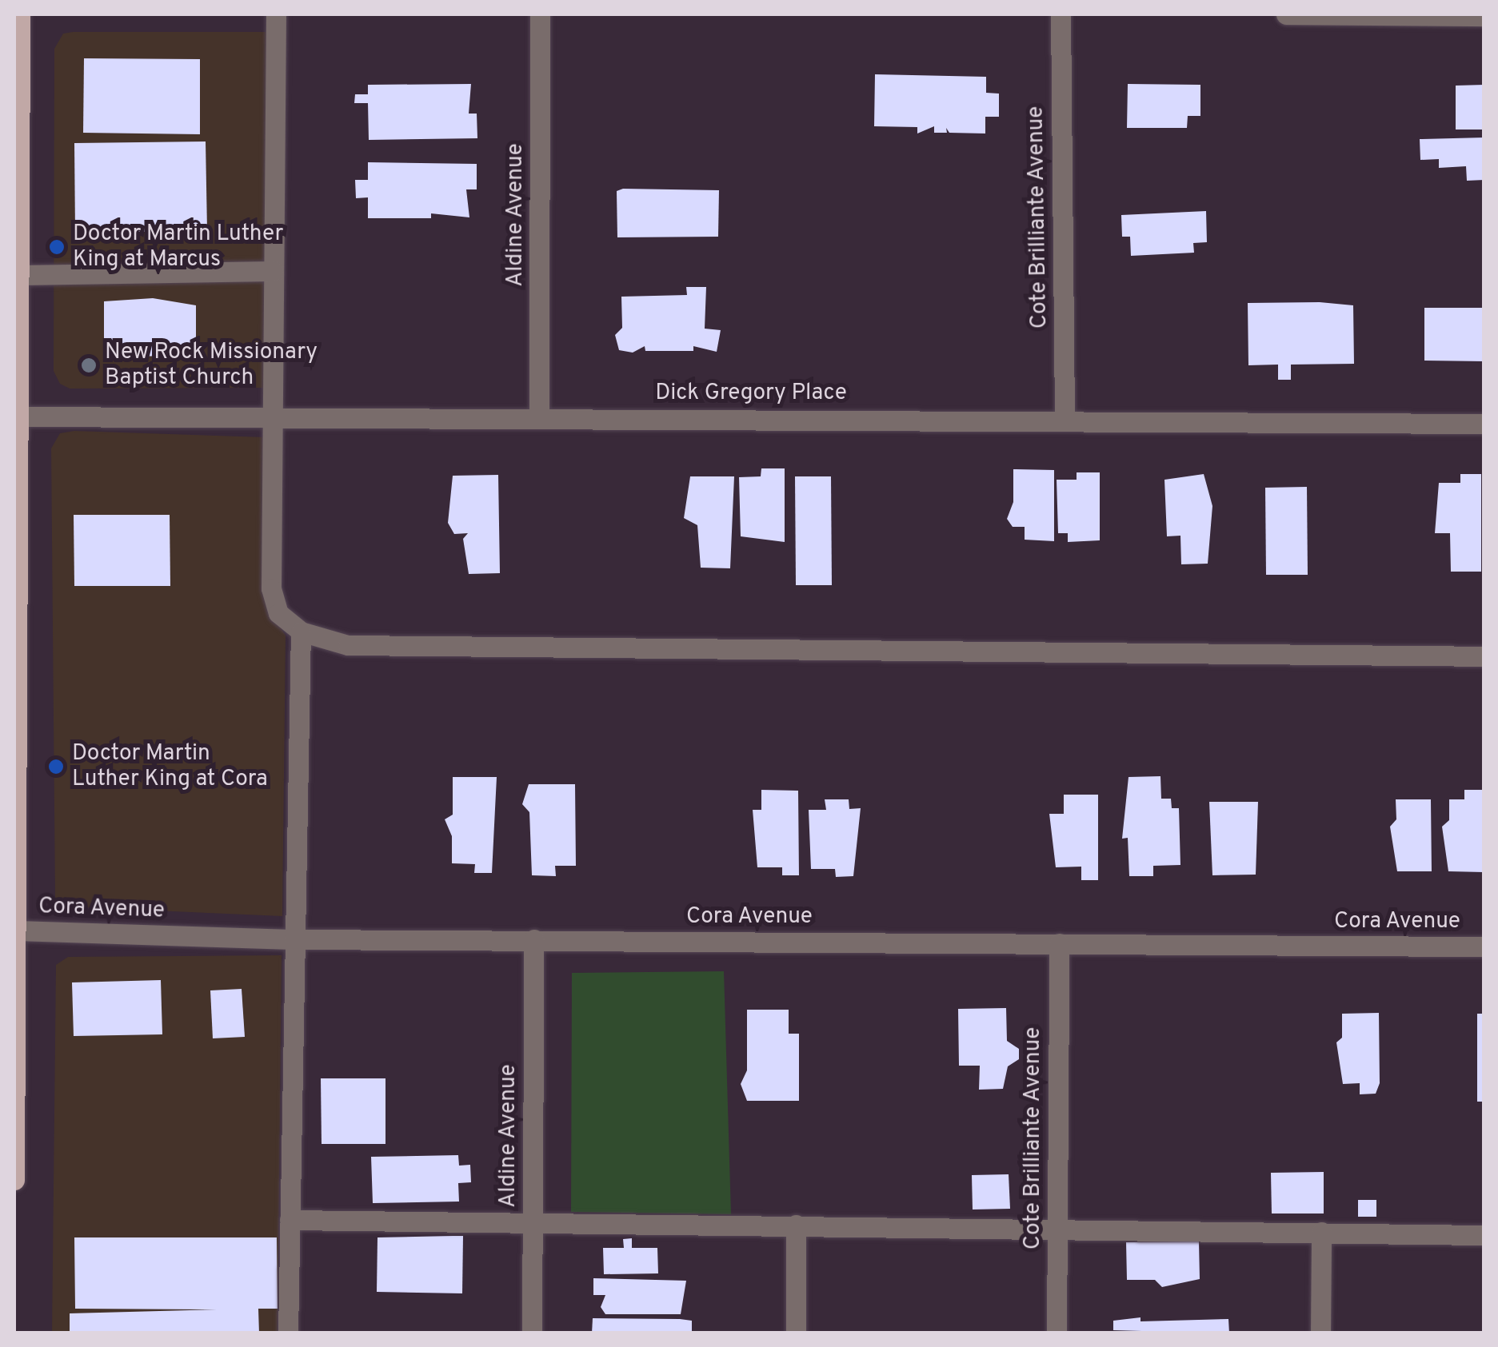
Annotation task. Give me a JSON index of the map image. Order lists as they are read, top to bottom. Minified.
{"streets":{"street":["Aldine Avenue","Cote Brilliante Avenue","Dick Gregory Place","Cora Avenue"]},"crossings":[["Aldine Avenue","Dick Gregory Place"],["Aldine Avenue","Cora Avenue"],["Cote Brilliante Avenue","Dick Gregory Place"],["Cote Brilliante Avenue","Cora Avenue"]],"places":["Doctor Martin Luther King at Marcus","New Rock Missionary Baptist Church","Doctor Martin Luther King at Cora"]}
